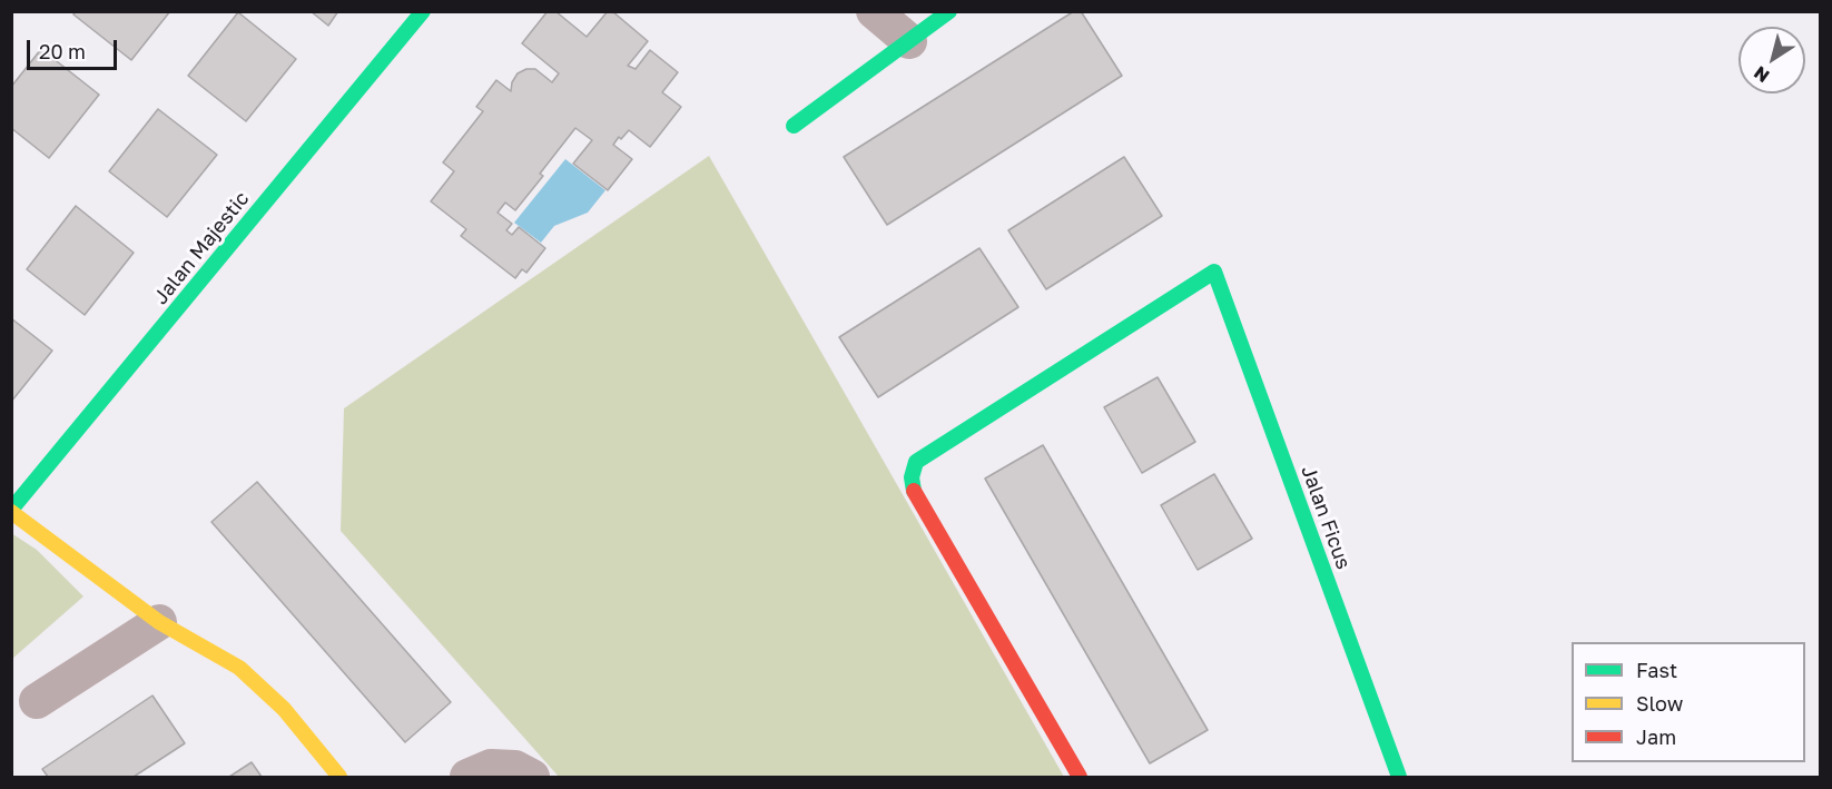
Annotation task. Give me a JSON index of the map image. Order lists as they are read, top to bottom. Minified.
{"streets":{"street":["Jalan Majestic","Jalan Ficus"]},"legend":["Fast","Slow","Jam"],"scale_bar":"20 m","north":"bottom left"}
